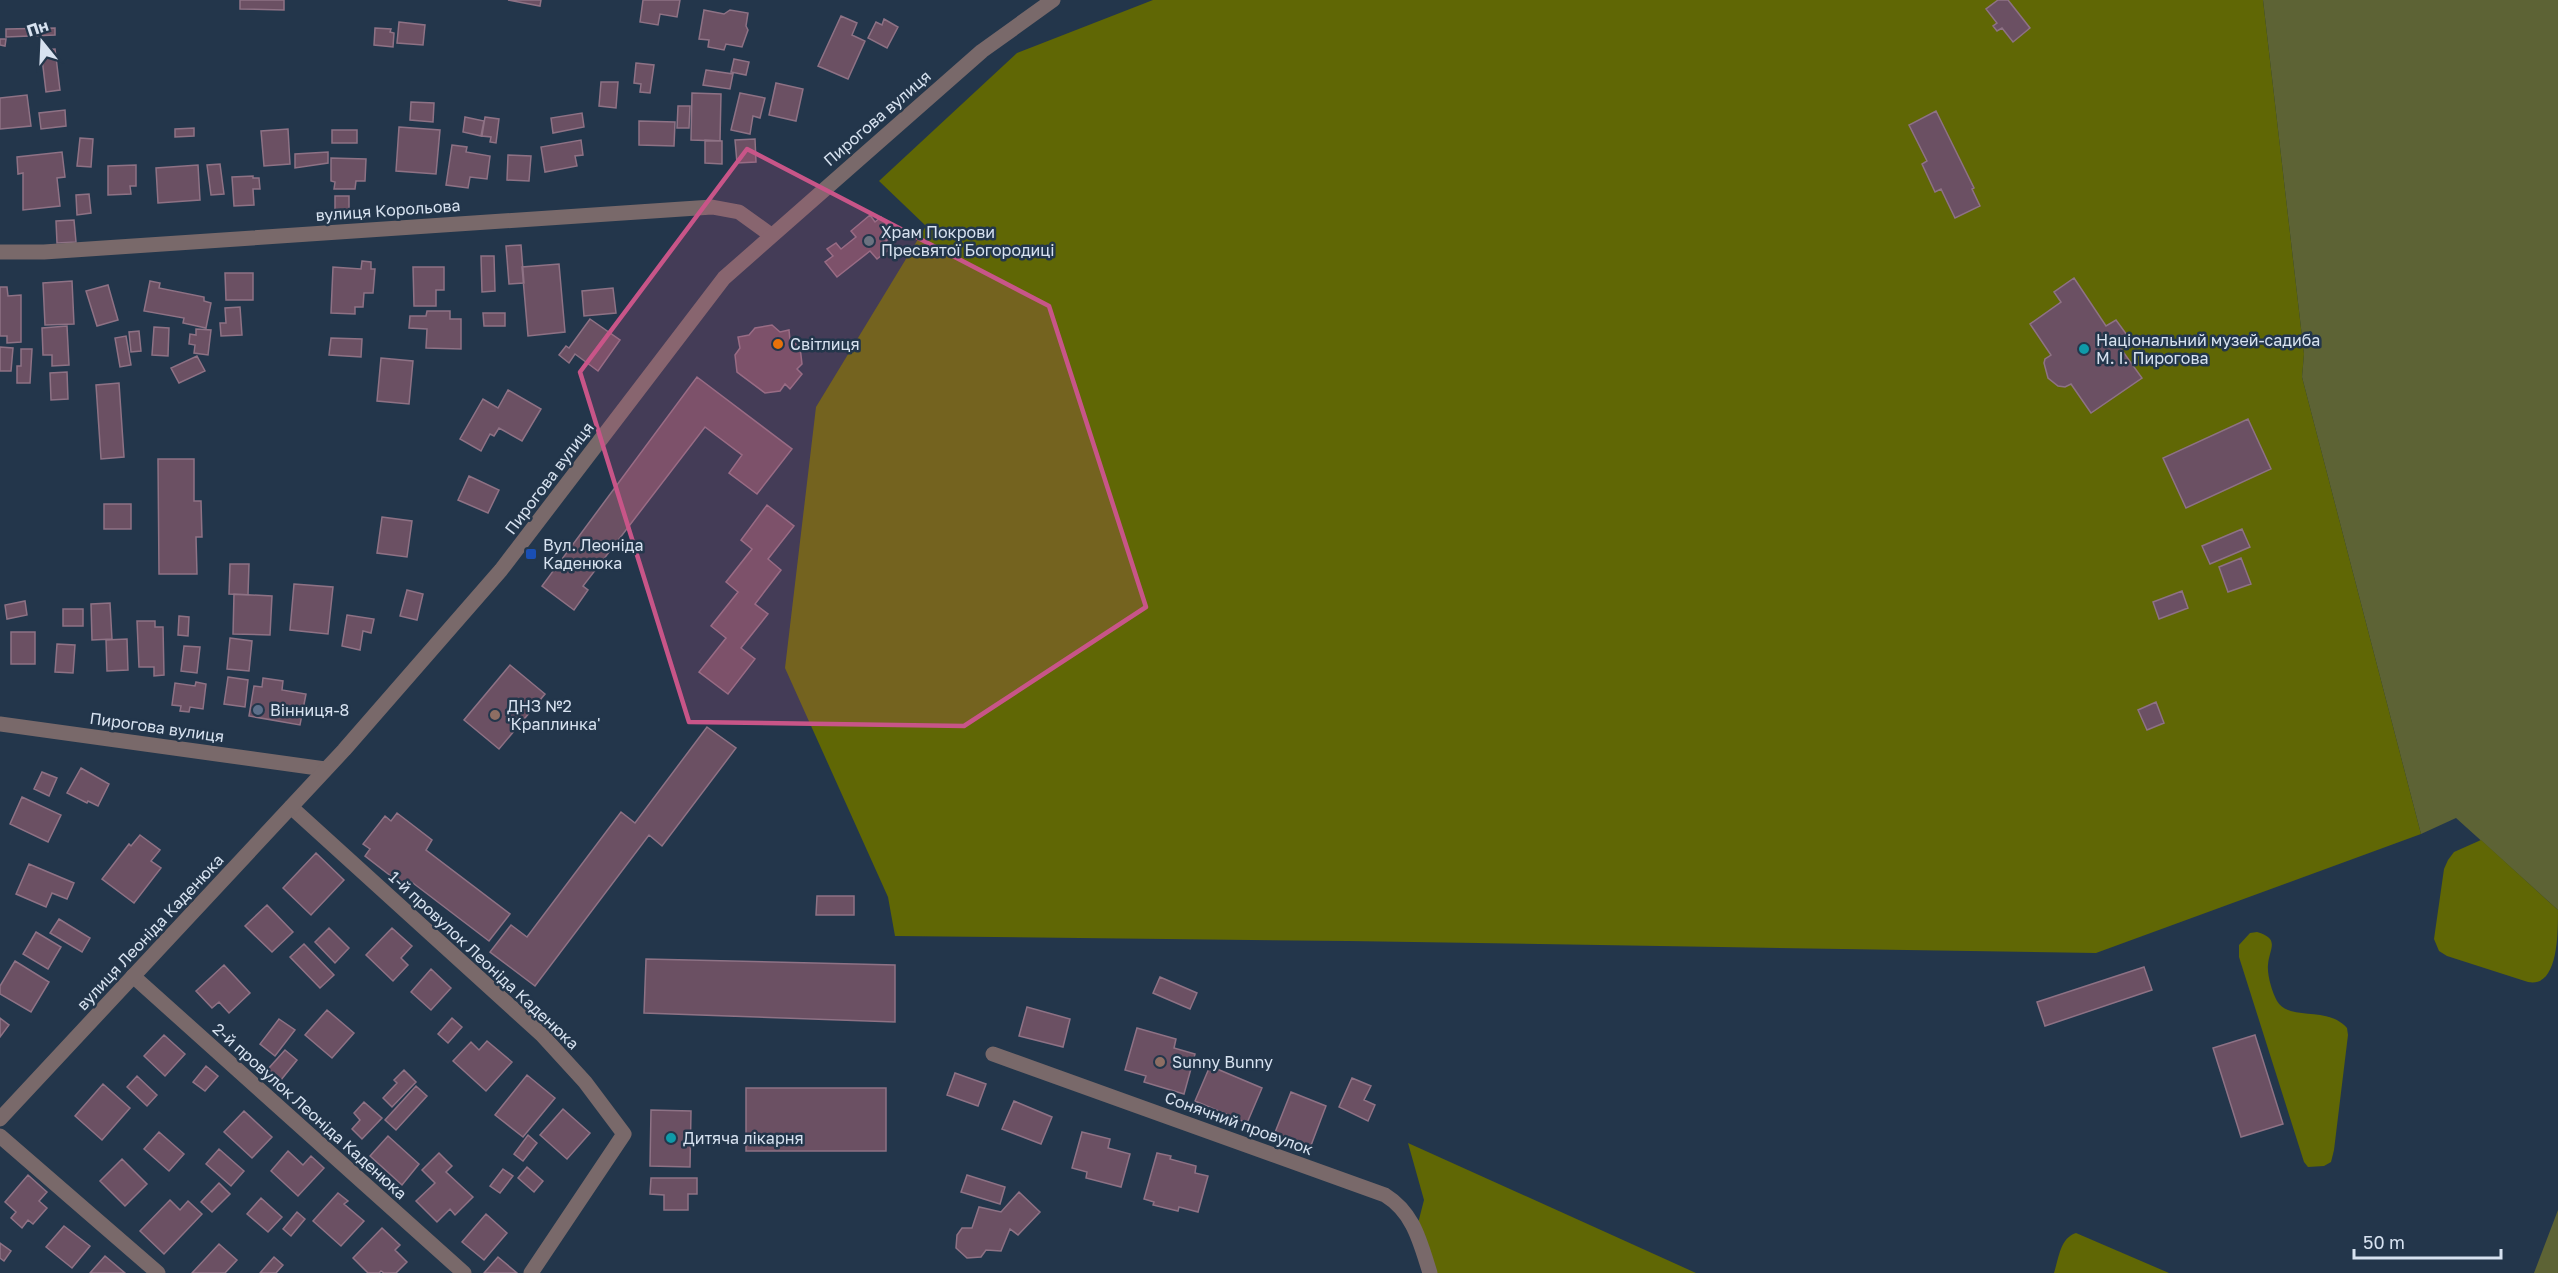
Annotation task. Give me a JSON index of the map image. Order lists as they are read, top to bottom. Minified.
{"streets":{"street":["Пирогова вулиця","вулиця Корольова","вулиця Леоніда Каденюка","1-й провулок Леоніда Каденюка","2-й провулок Леоніда Каденюка","Сонячний провулок"]},"crossings":[["Пирогова вулиця","вулиця Корольова"],["Пирогова вулиця","вулиця Леоніда Каденюка"],["вулиця Леоніда Каденюка","1-й провулок Леоніда Каденюка"],["вулиця Леоніда Каденюка","2-й провулок Леоніда Каденюка"]],"places":{"other":["Храм Покрови Пресвятої Богородиці","Світлиця","Національний музей-садиба М. І. Пирогова","Вінниця-8","ДНЗ №2 'Краплинка'","Sunny Bunny","Дитяча лікарня"],"transit":["Вул. Леоніда Каденюка"]},"scale_bar":"50 m","north":"top"}
